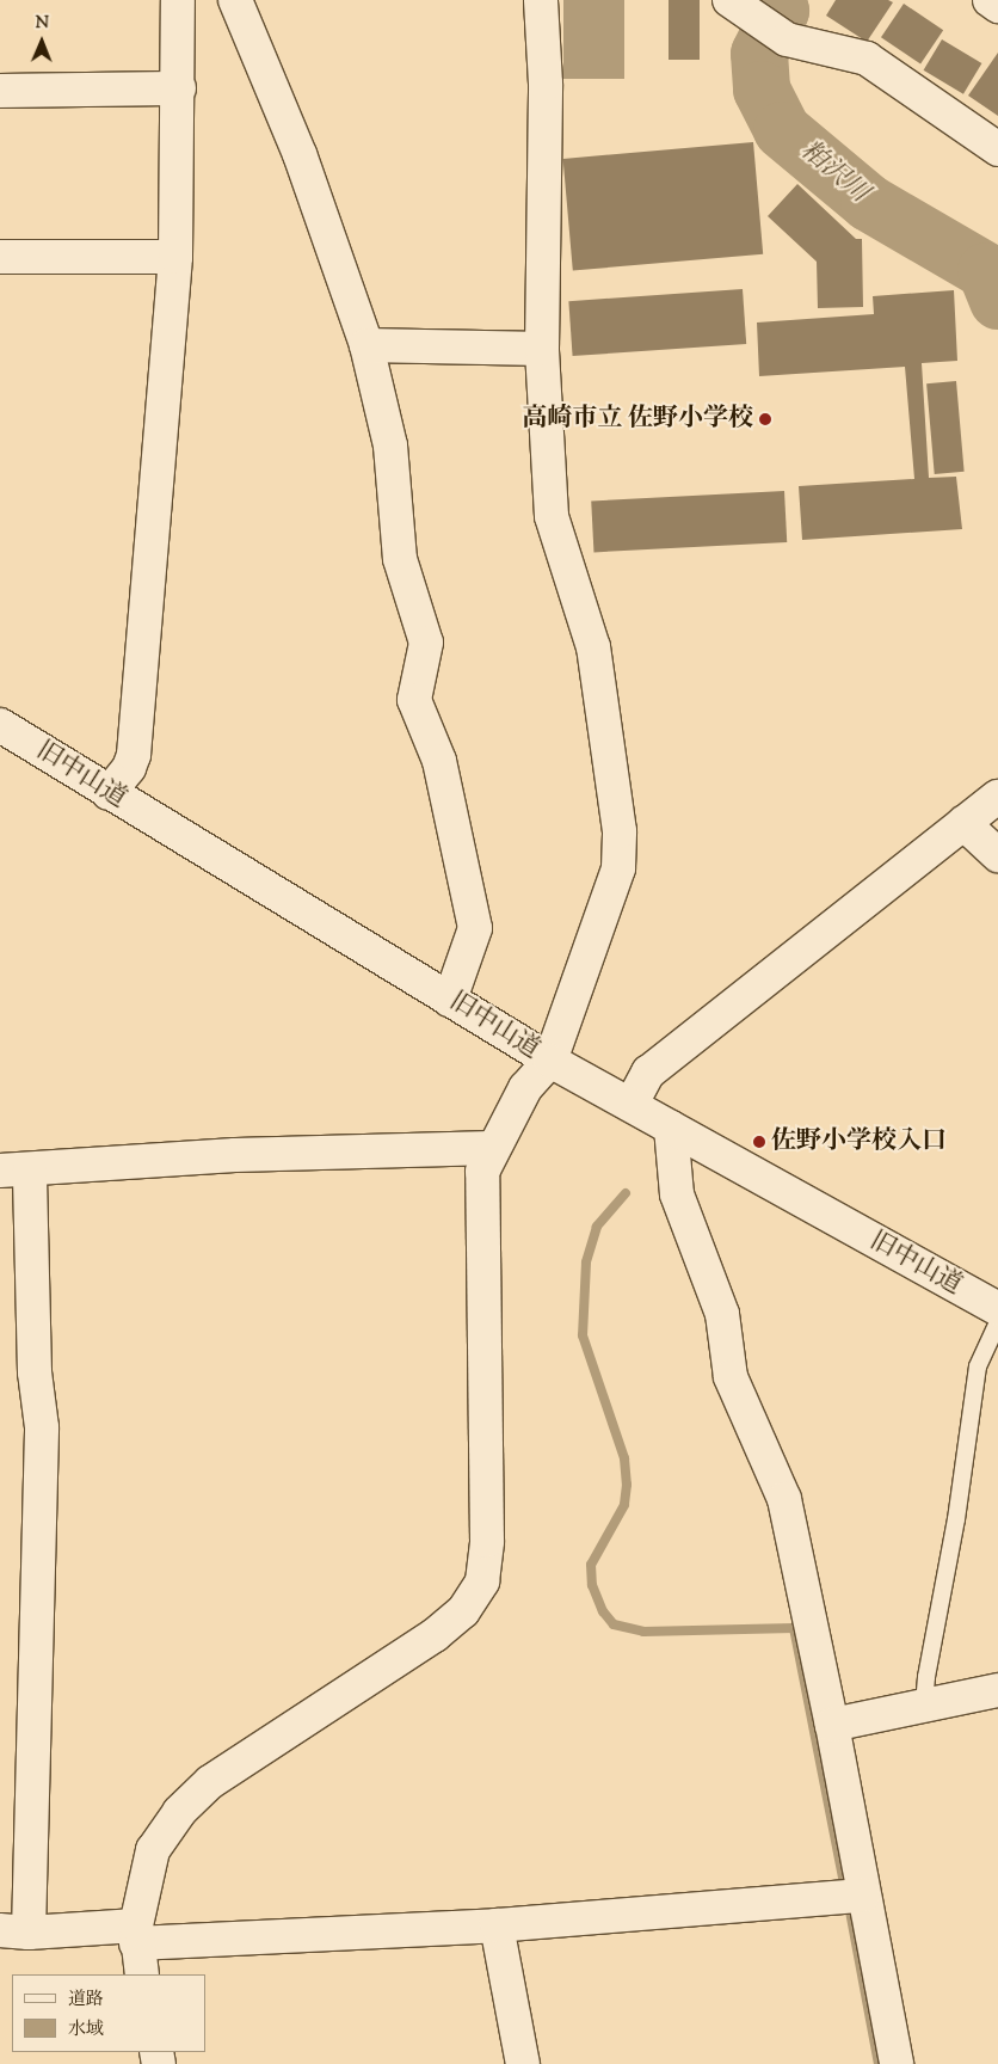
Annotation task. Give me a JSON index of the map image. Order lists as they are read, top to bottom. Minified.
{"streets":{"street":["旧中山道"]},"water":["粕沢川"],"places":["高崎市立 佐野小学校","佐野小学校入口"],"legend":["道路","水域"],"north":"top"}
